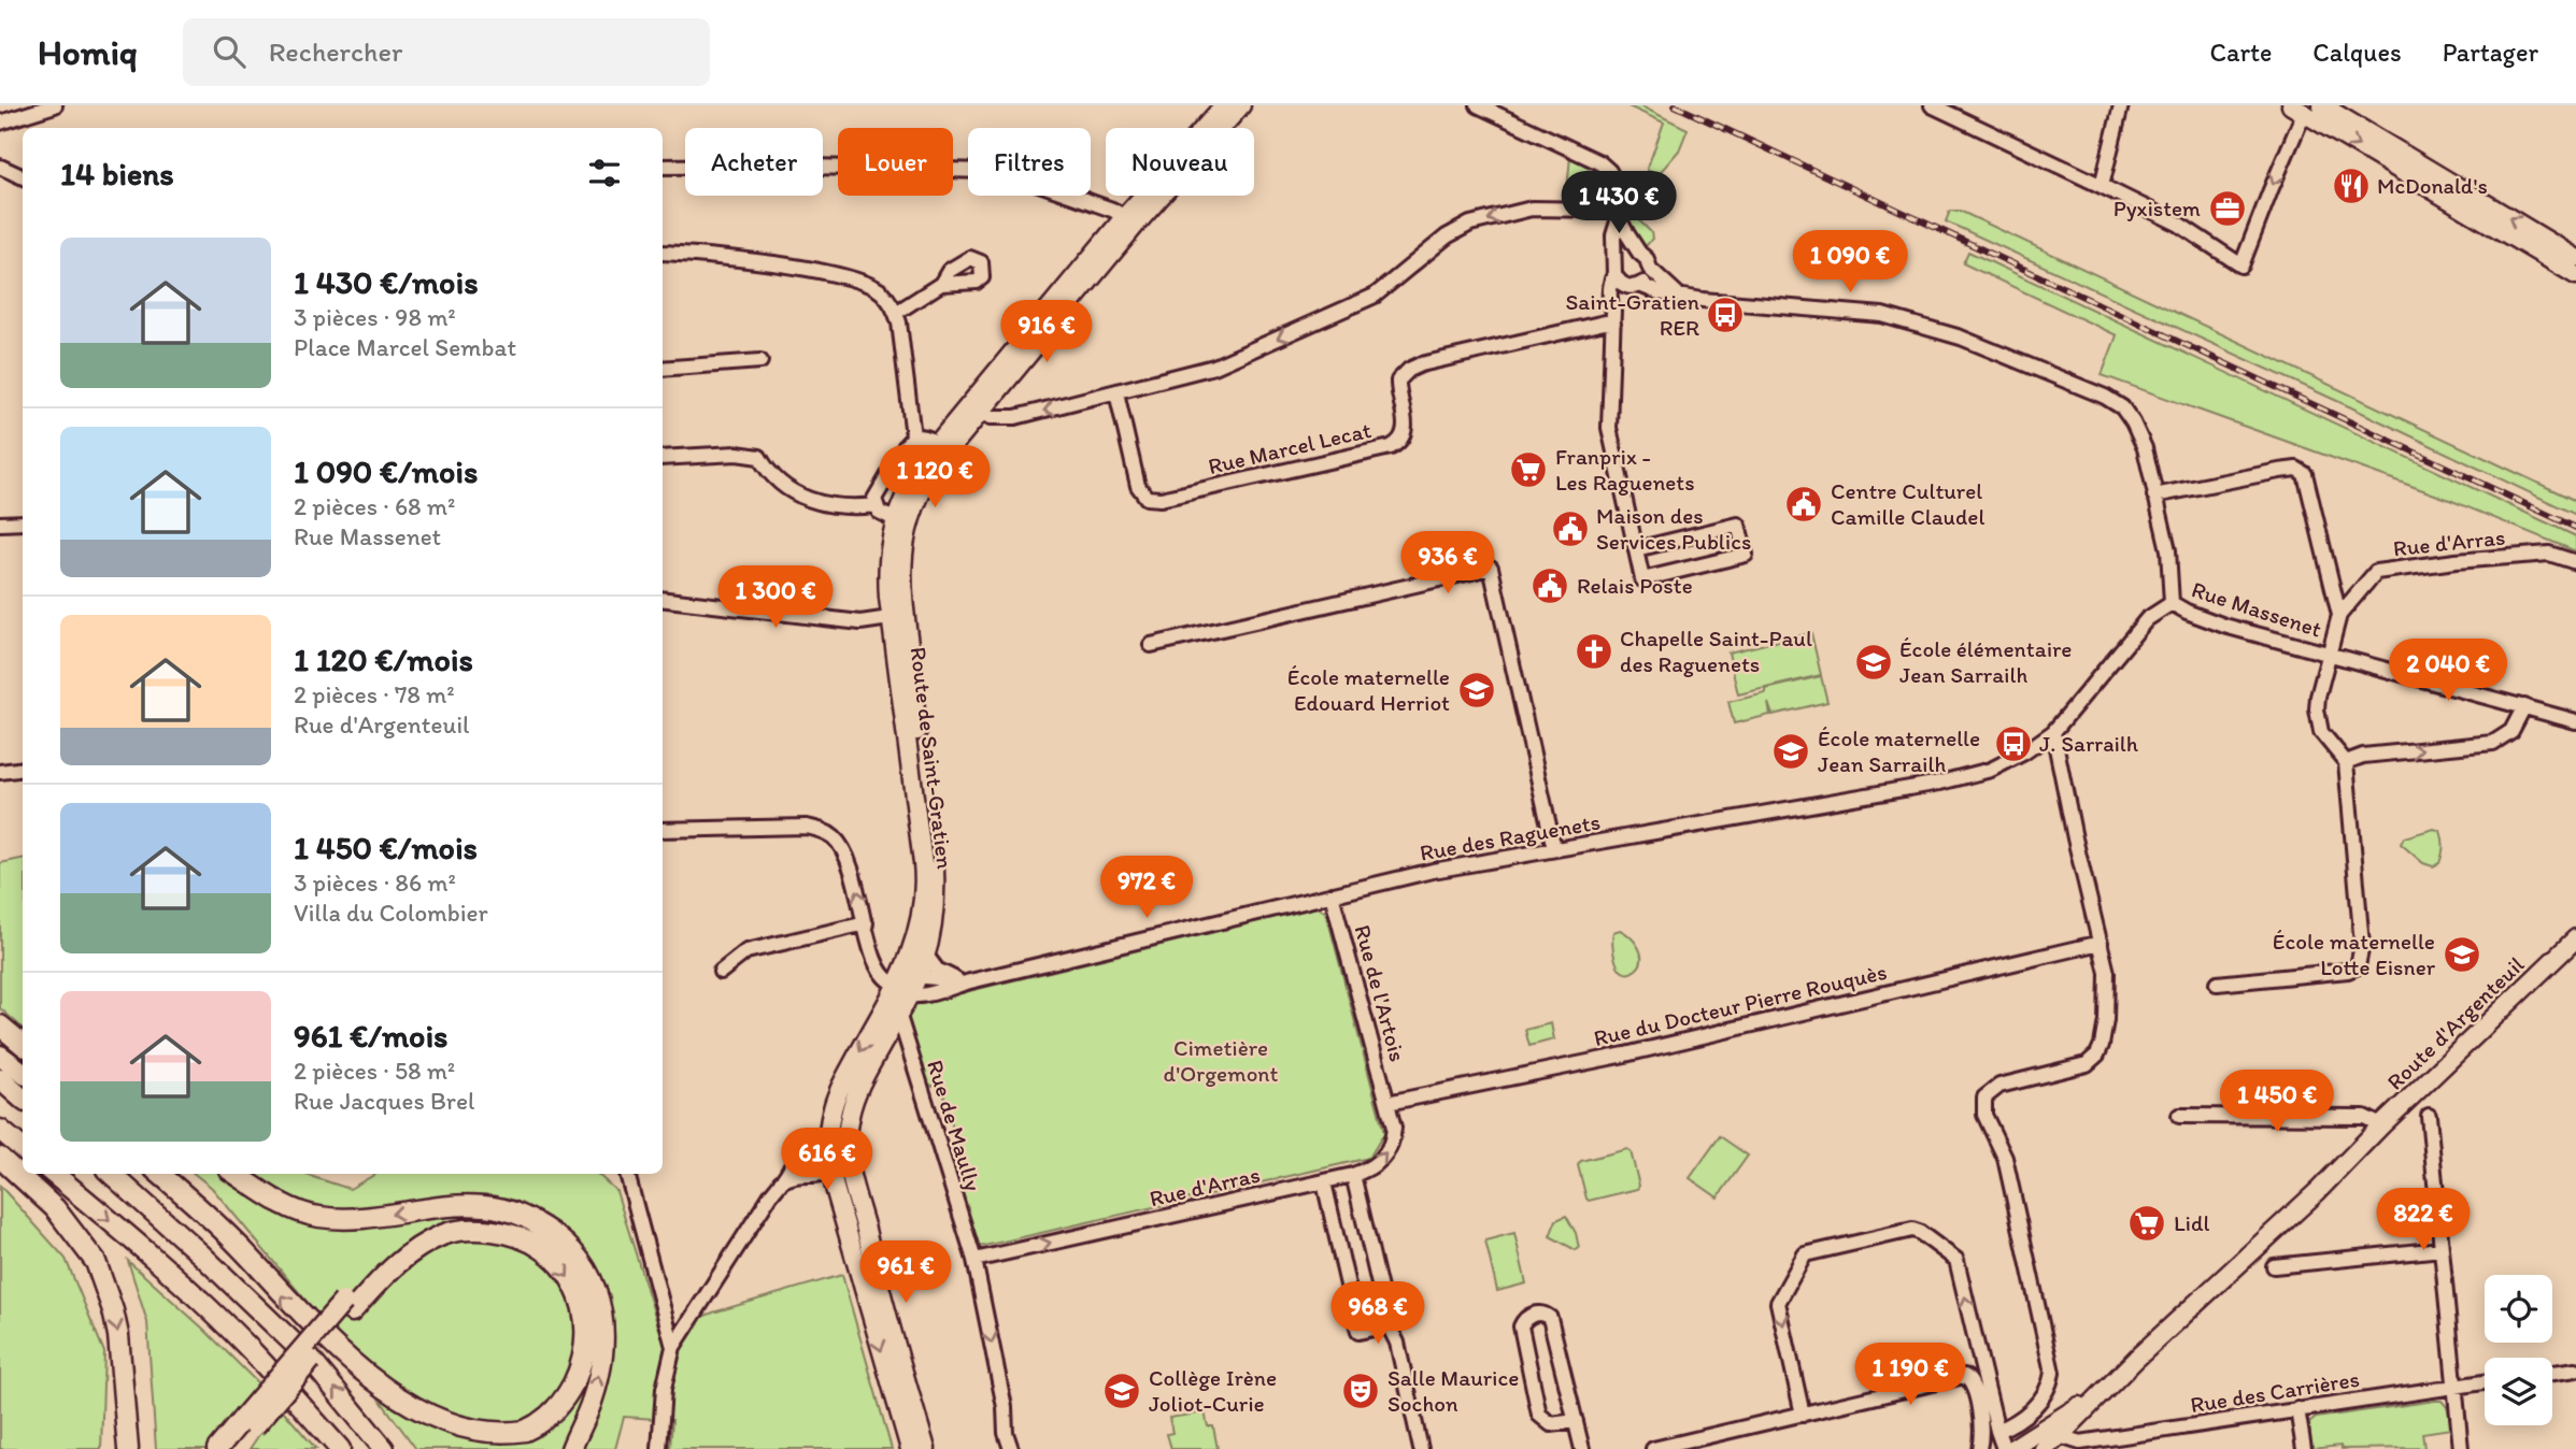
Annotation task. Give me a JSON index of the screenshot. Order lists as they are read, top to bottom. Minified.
{"streets":{"main road":["Route de Saint-Gratien","Route d'Argenteuil"],"street":["Rue Marcel Lecat","Rue d'Arras","Rue Massenet","Rue des Raguenets","Rue de l'Artois","Rue du Docteur Pierre Rouquès","Rue de Maully","Rue des Carrières"]},"crossings":[["Rue d'Arras","Rue Massenet"],["Rue d'Arras","Rue de l'Artois"],["Rue d'Arras","Rue du Docteur Pierre Rouquès"],["Rue d'Arras","Rue de Maully"],["Rue Massenet","Rue des Raguenets"],["Route de Saint-Gratien","Rue des Raguenets"],["Route de Saint-Gratien","Rue de Maully"],["Rue des Raguenets","Rue de l'Artois"],["Rue de l'Artois","Rue du Docteur Pierre Rouquès"]],"one_way":["Rue d'Arras","Rue de Maully"],"parks":["Cimetière d'Orgemont"],"places":{"restaurant":["McDonald's"],"office":["Pyxistem"],"bus stop":["Saint-Gratien RER","J. Sarrailh"],"supermarket":["Franprix - Les Raguenets","Lidl"],"public building":["Centre Culturel Camille Claudel","Maison des Services Publics","Relais Poste"],"church":["Chapelle Saint-Paul des Raguenets"],"school or university":["École élémentaire Jean Sarrailh","École maternelle Edouard Herriot","École maternelle Jean Sarrailh","École maternelle Lotte Eisner","Collège Irène Joliot-Curie"],"theatre":["Salle Maurice Sochon"]},"page":{"header":"Homiq","search":"Rechercher","nav":["Carte","Calques","Partager"],"chip":["Acheter","Louer","Filtres","Nouveau"],"heading":"14 biens","price":["1 430 €","1 090 €","916 €","1 120 €","936 €","1 300 €","2 040 €","972 €","1 450 €","616 €","822 €","961 €","968 €","1 190 €"],"list":[{"name":"1 430 €/mois","note":"3 pièces · 98 m² · Place Marcel Sembat"},{"name":"1 090 €/mois","note":"2 pièces · 68 m² · Rue Massenet"},{"name":"1 120 €/mois","note":"2 pièces · 78 m² · Rue d'Argenteuil"},{"name":"1 450 €/mois","note":"3 pièces · 86 m² · Villa du Colombier"},{"name":"961 €/mois","note":"2 pièces · 58 m² · Rue Jacques Brel"}]}}
